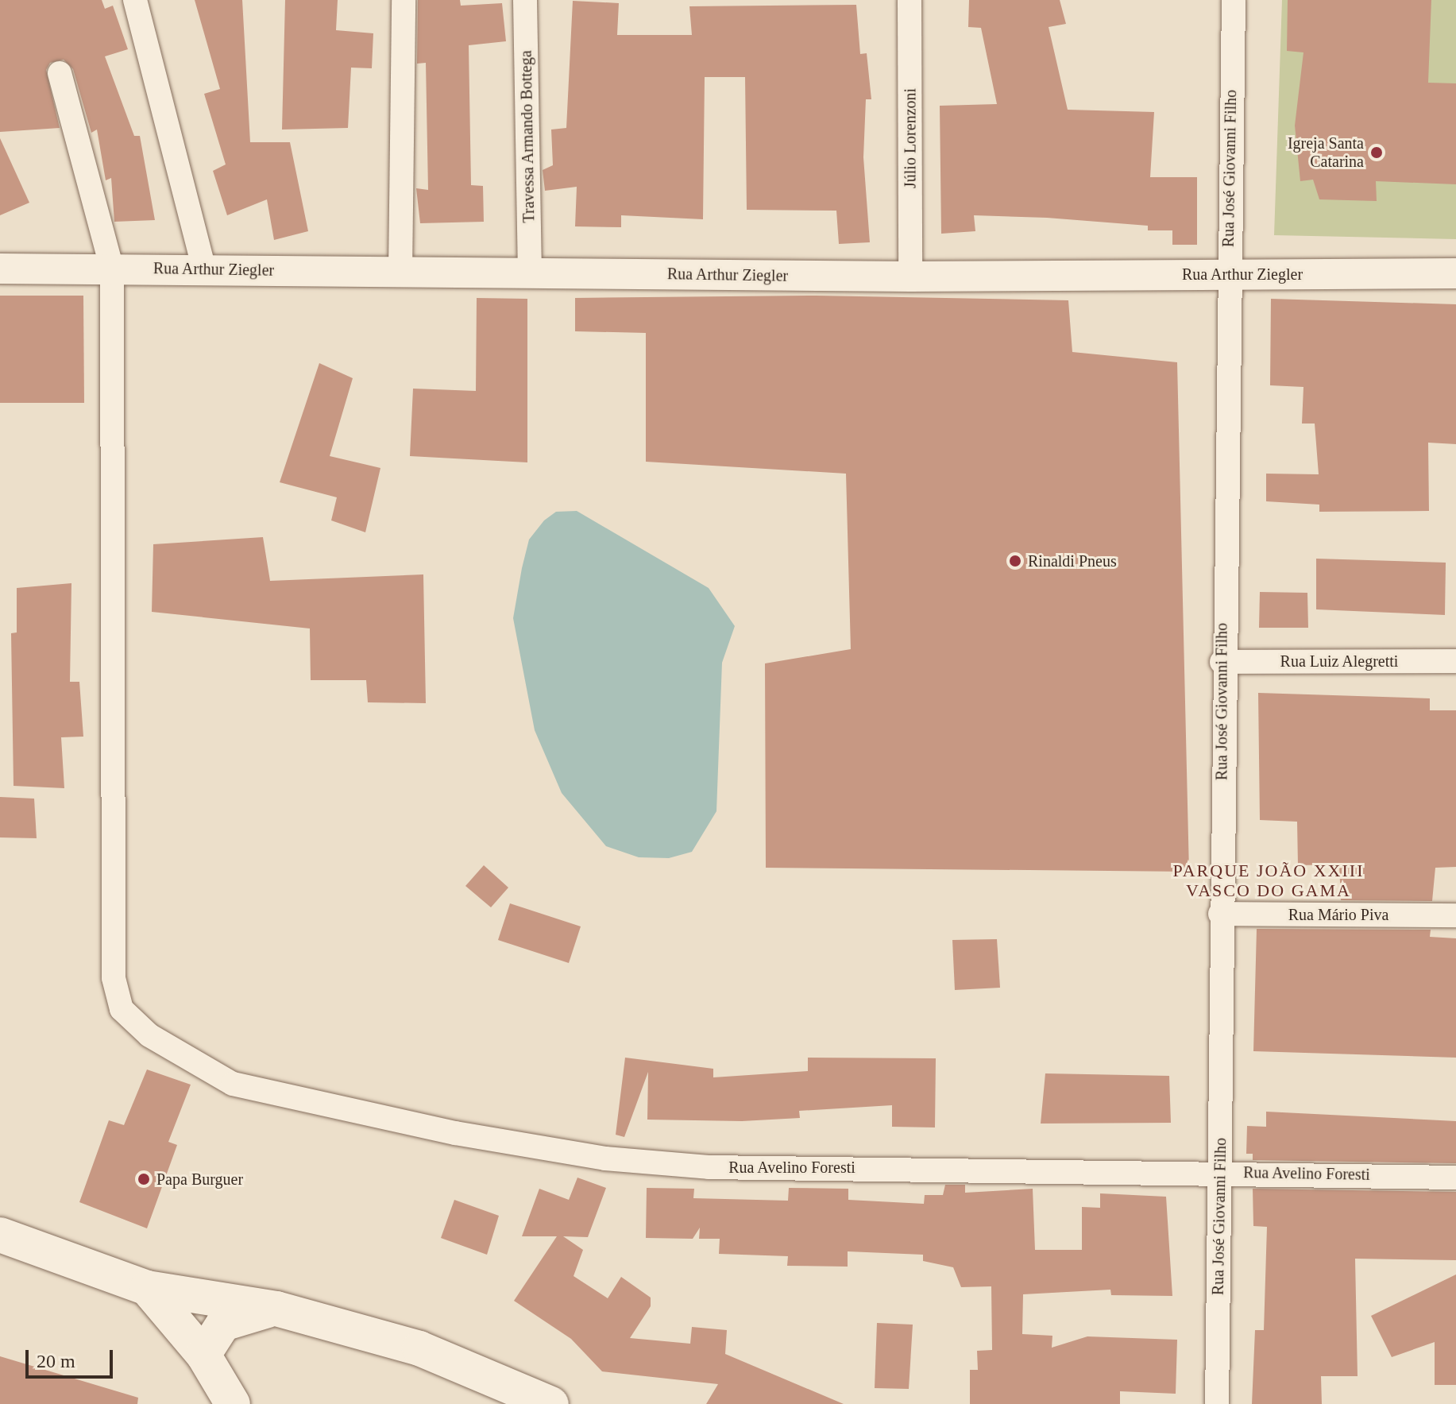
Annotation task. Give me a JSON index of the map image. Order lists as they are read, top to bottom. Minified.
{"streets":{"street":["Travessa Armando Bottega","Júlio Lorenzoni","Rua José Giovanni Filho","Rua Arthur Ziegler","Rua Luiz Alegretti","Rua Mário Piva","Rua Avelino Foresti"]},"crossings":[["Travessa Armando Bottega","Rua Arthur Ziegler"],["Júlio Lorenzoni","Rua Arthur Ziegler"],["Rua José Giovanni Filho","Rua Arthur Ziegler"],["Rua José Giovanni Filho","Rua Luiz Alegretti"],["Rua José Giovanni Filho","Rua Mário Piva"],["Rua José Giovanni Filho","Rua Avelino Foresti"],["Rua Arthur Ziegler","Rua Avelino Foresti"]],"districts":["PARQUE JOÃO XXIII VASCO DO GAMA"],"places":["Igreja Santa Catarina","Rinaldi Pneus","Papa Burguer"],"scale_bar":"20 m"}
